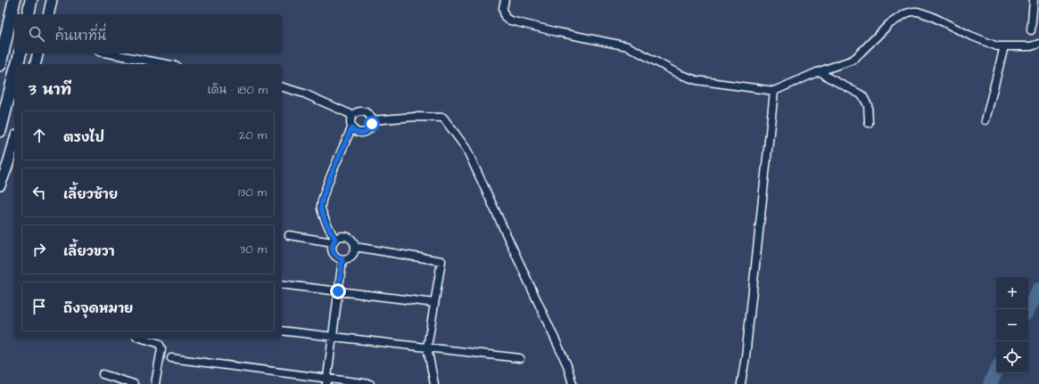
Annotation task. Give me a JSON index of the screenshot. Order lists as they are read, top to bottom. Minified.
{"page":{"search":"ค้นหาที่นี่","heading":["3 นาที","เดิน · 180 m"],"list":[["ตรงไป","20 m"],["เลี้ยวซ้าย","130 m"],["เลี้ยวขวา","30 m"],"ถึงจุดหมาย"],"map_buttons":["+","−"]}}
